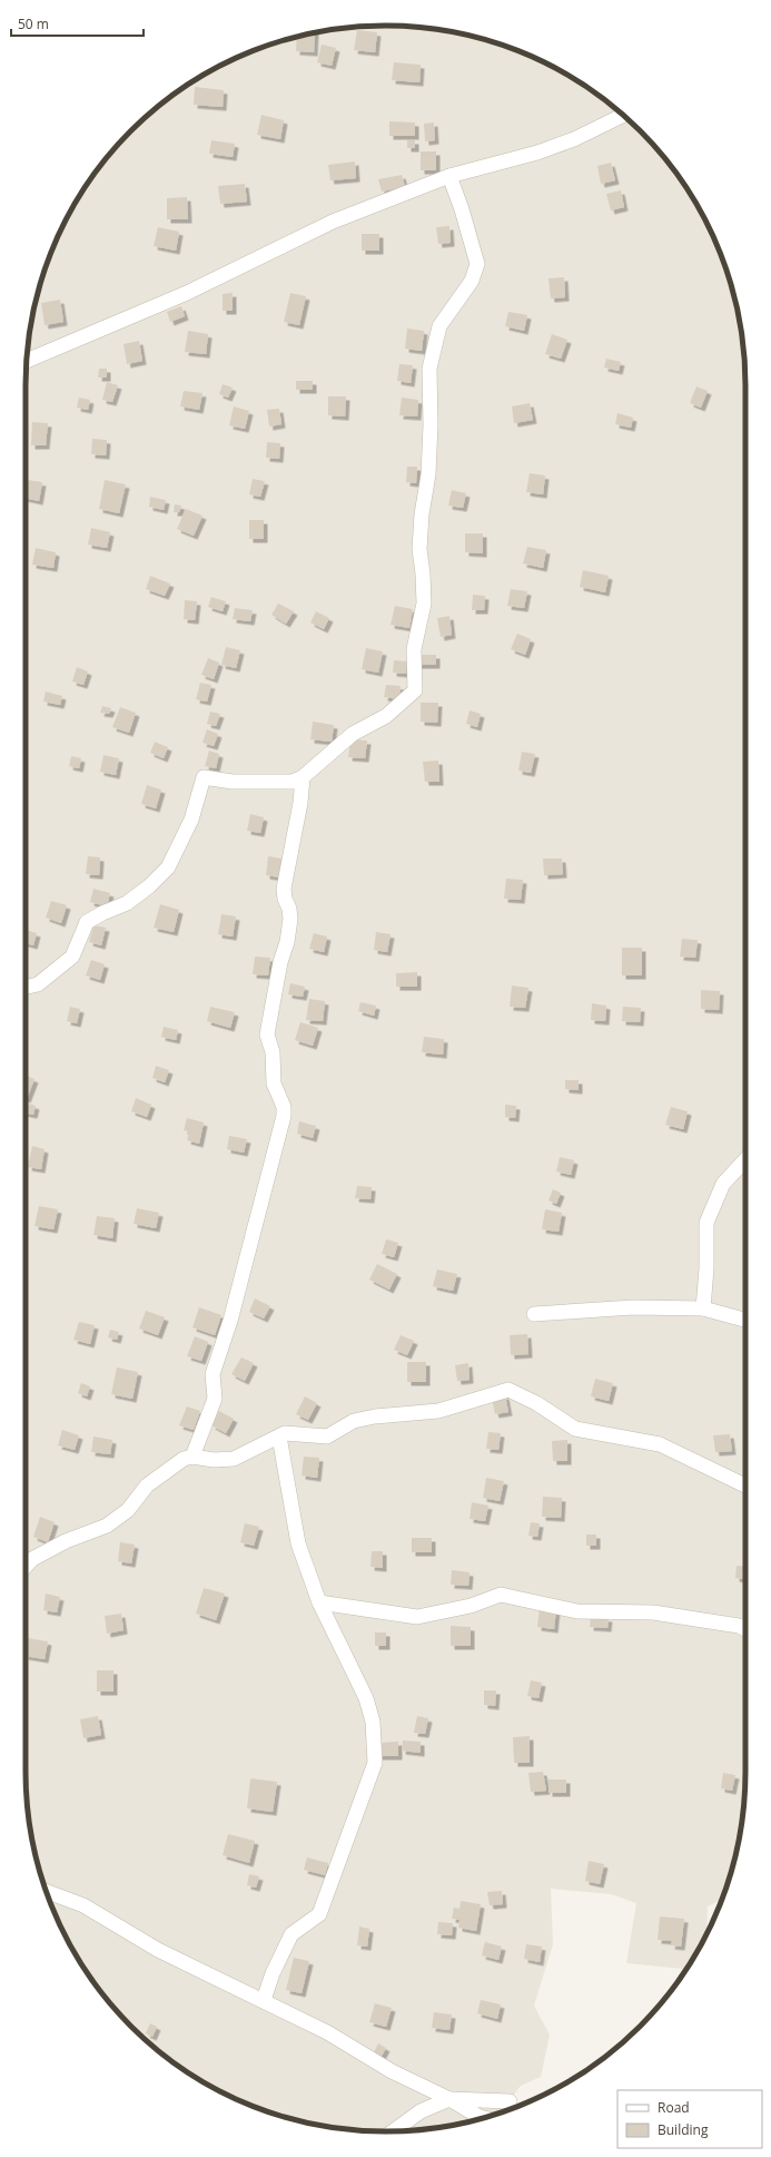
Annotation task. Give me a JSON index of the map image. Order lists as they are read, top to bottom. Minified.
{"legend":["Road","Building"],"scale_bar":"50 m"}
